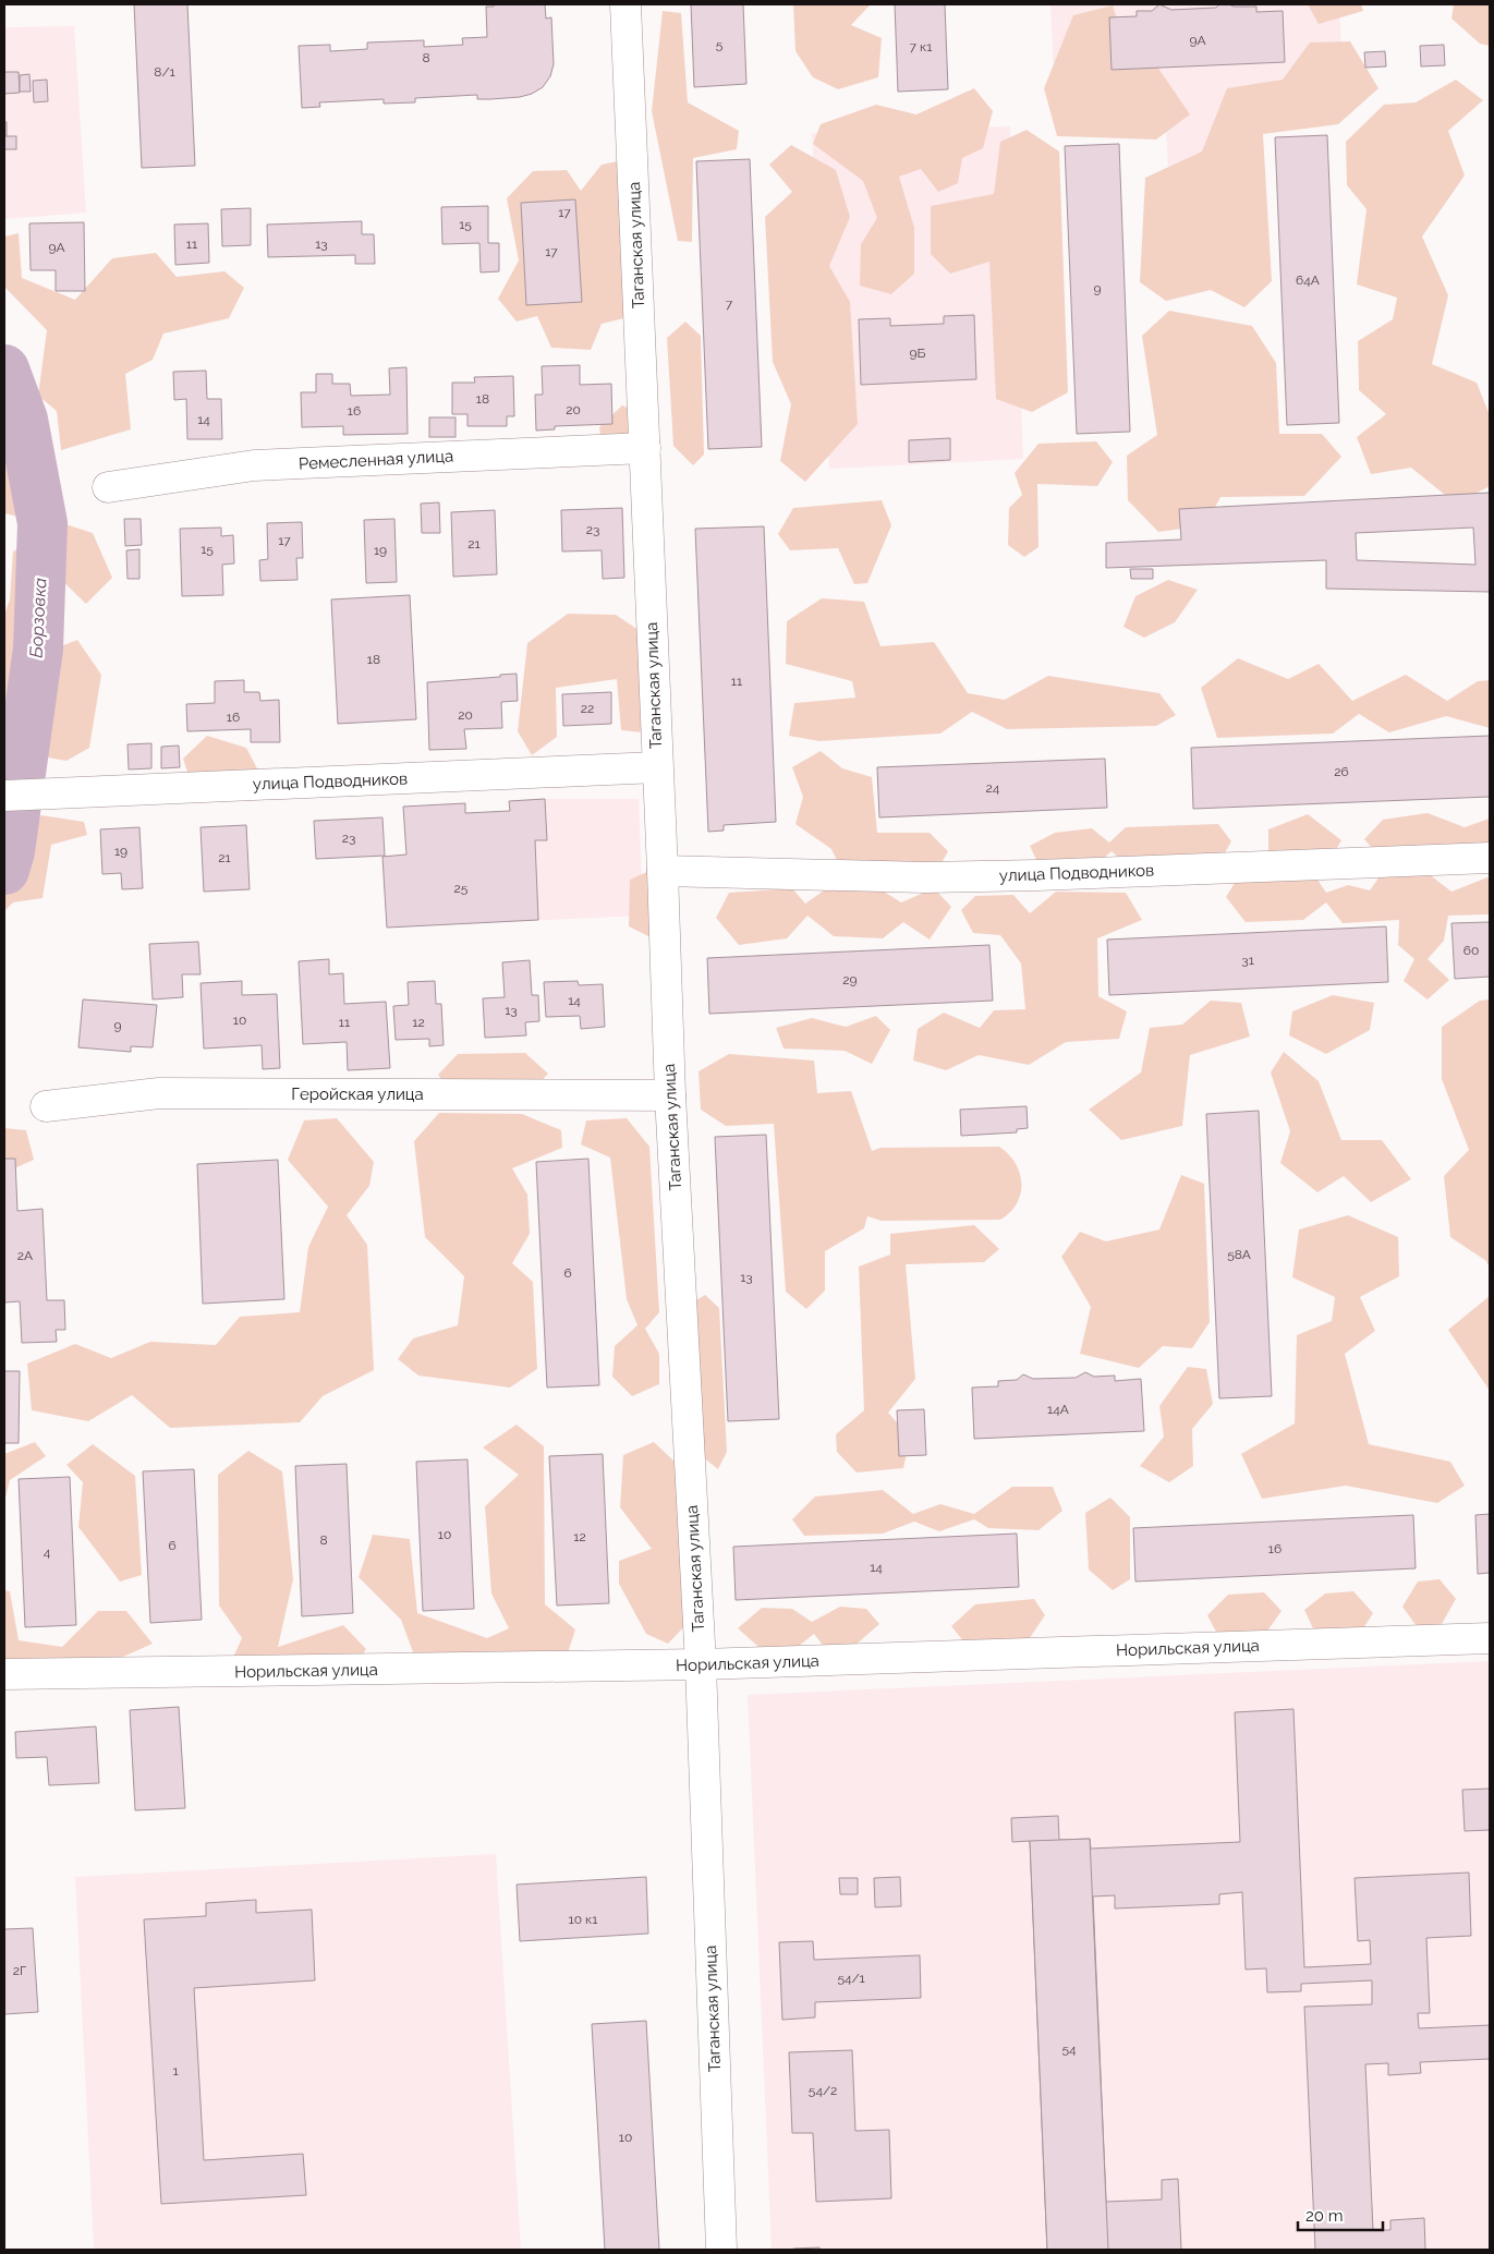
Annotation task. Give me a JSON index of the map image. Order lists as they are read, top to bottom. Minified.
{"streets":{"street":["Таганская улица","Ремесленная улица","улица Подводников","Геройская улица","Норильская улица"]},"crossings":[["Таганская улица","Ремесленная улица"],["Таганская улица","улица Подводников"],["Таганская улица","Геройская улица"],["Таганская улица","Норильская улица"]],"water":["Борзовка"],"house_numbers":["9А","5","7 к1","8","8/1","17","15","11","13","9А","17","64А","9","7","9Б","18","20","16","14","23","17","21","15","19","18","11","22","20","16","26","24","23","19","21","25","60","31","29","14","13","10","11","12","9","58А","2А","6","13","14А","10","12","8","6","16","4","14","10 к1","2Г","54/1","54","1","54/2","10"],"scale_bar":"20 m"}
